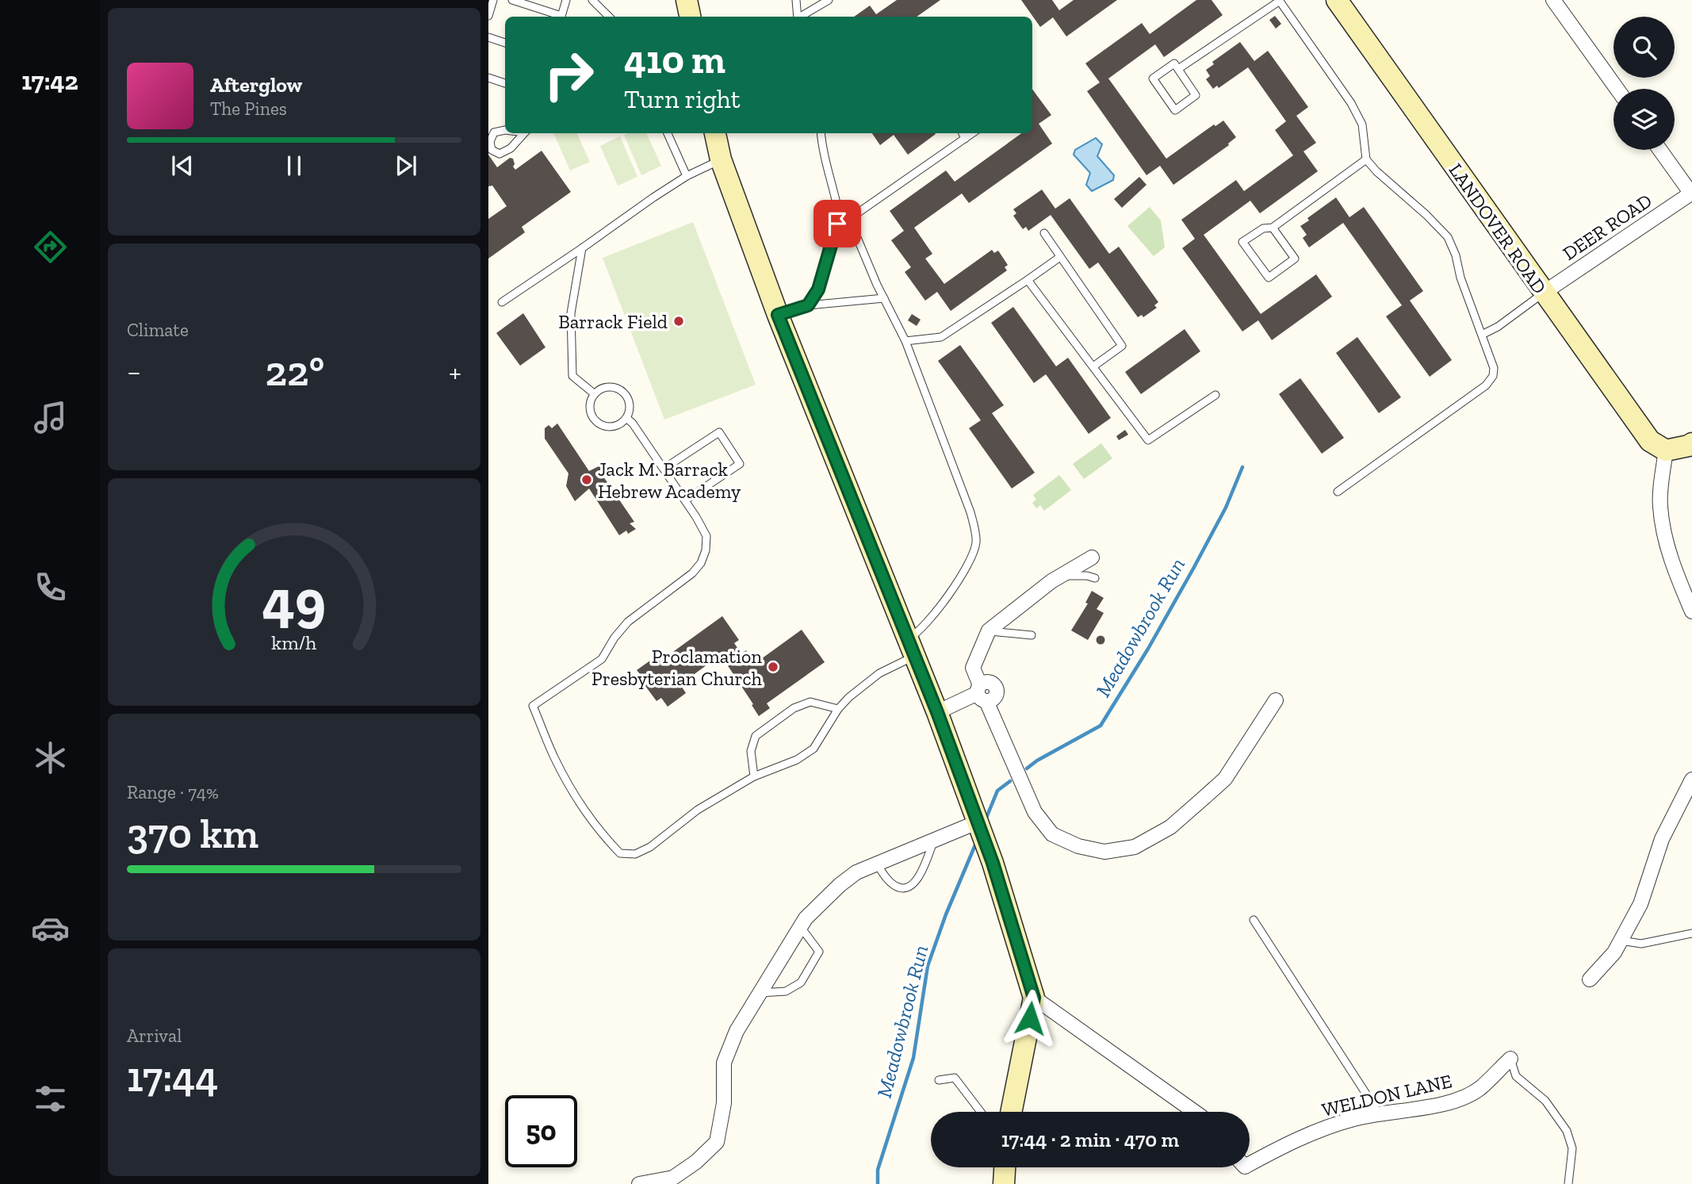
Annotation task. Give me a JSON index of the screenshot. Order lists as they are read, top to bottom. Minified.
{"streets":{"main road":["LANDOVER ROAD"],"street":["DEER ROAD","WELDON LANE"]},"crossings":[["DEER ROAD","LANDOVER ROAD"]],"water":["Meadowbrook Run"],"places":["Barrack Field","Jack M. Barrack Hebrew Academy","Proclamation Presbyterian Church"],"page":{"tabs":"17:42","turn":["410 m","Turn right"],"song":["Afterglow","The Pines"],"tile":["Climate",["Range · 74%","370 km"],["Arrival","17:44"]],"heat":["−","22°","+"],"limit":"50","trip":"17:44 · 2 min · 470 m","gauge":["49","km/h"]}}
